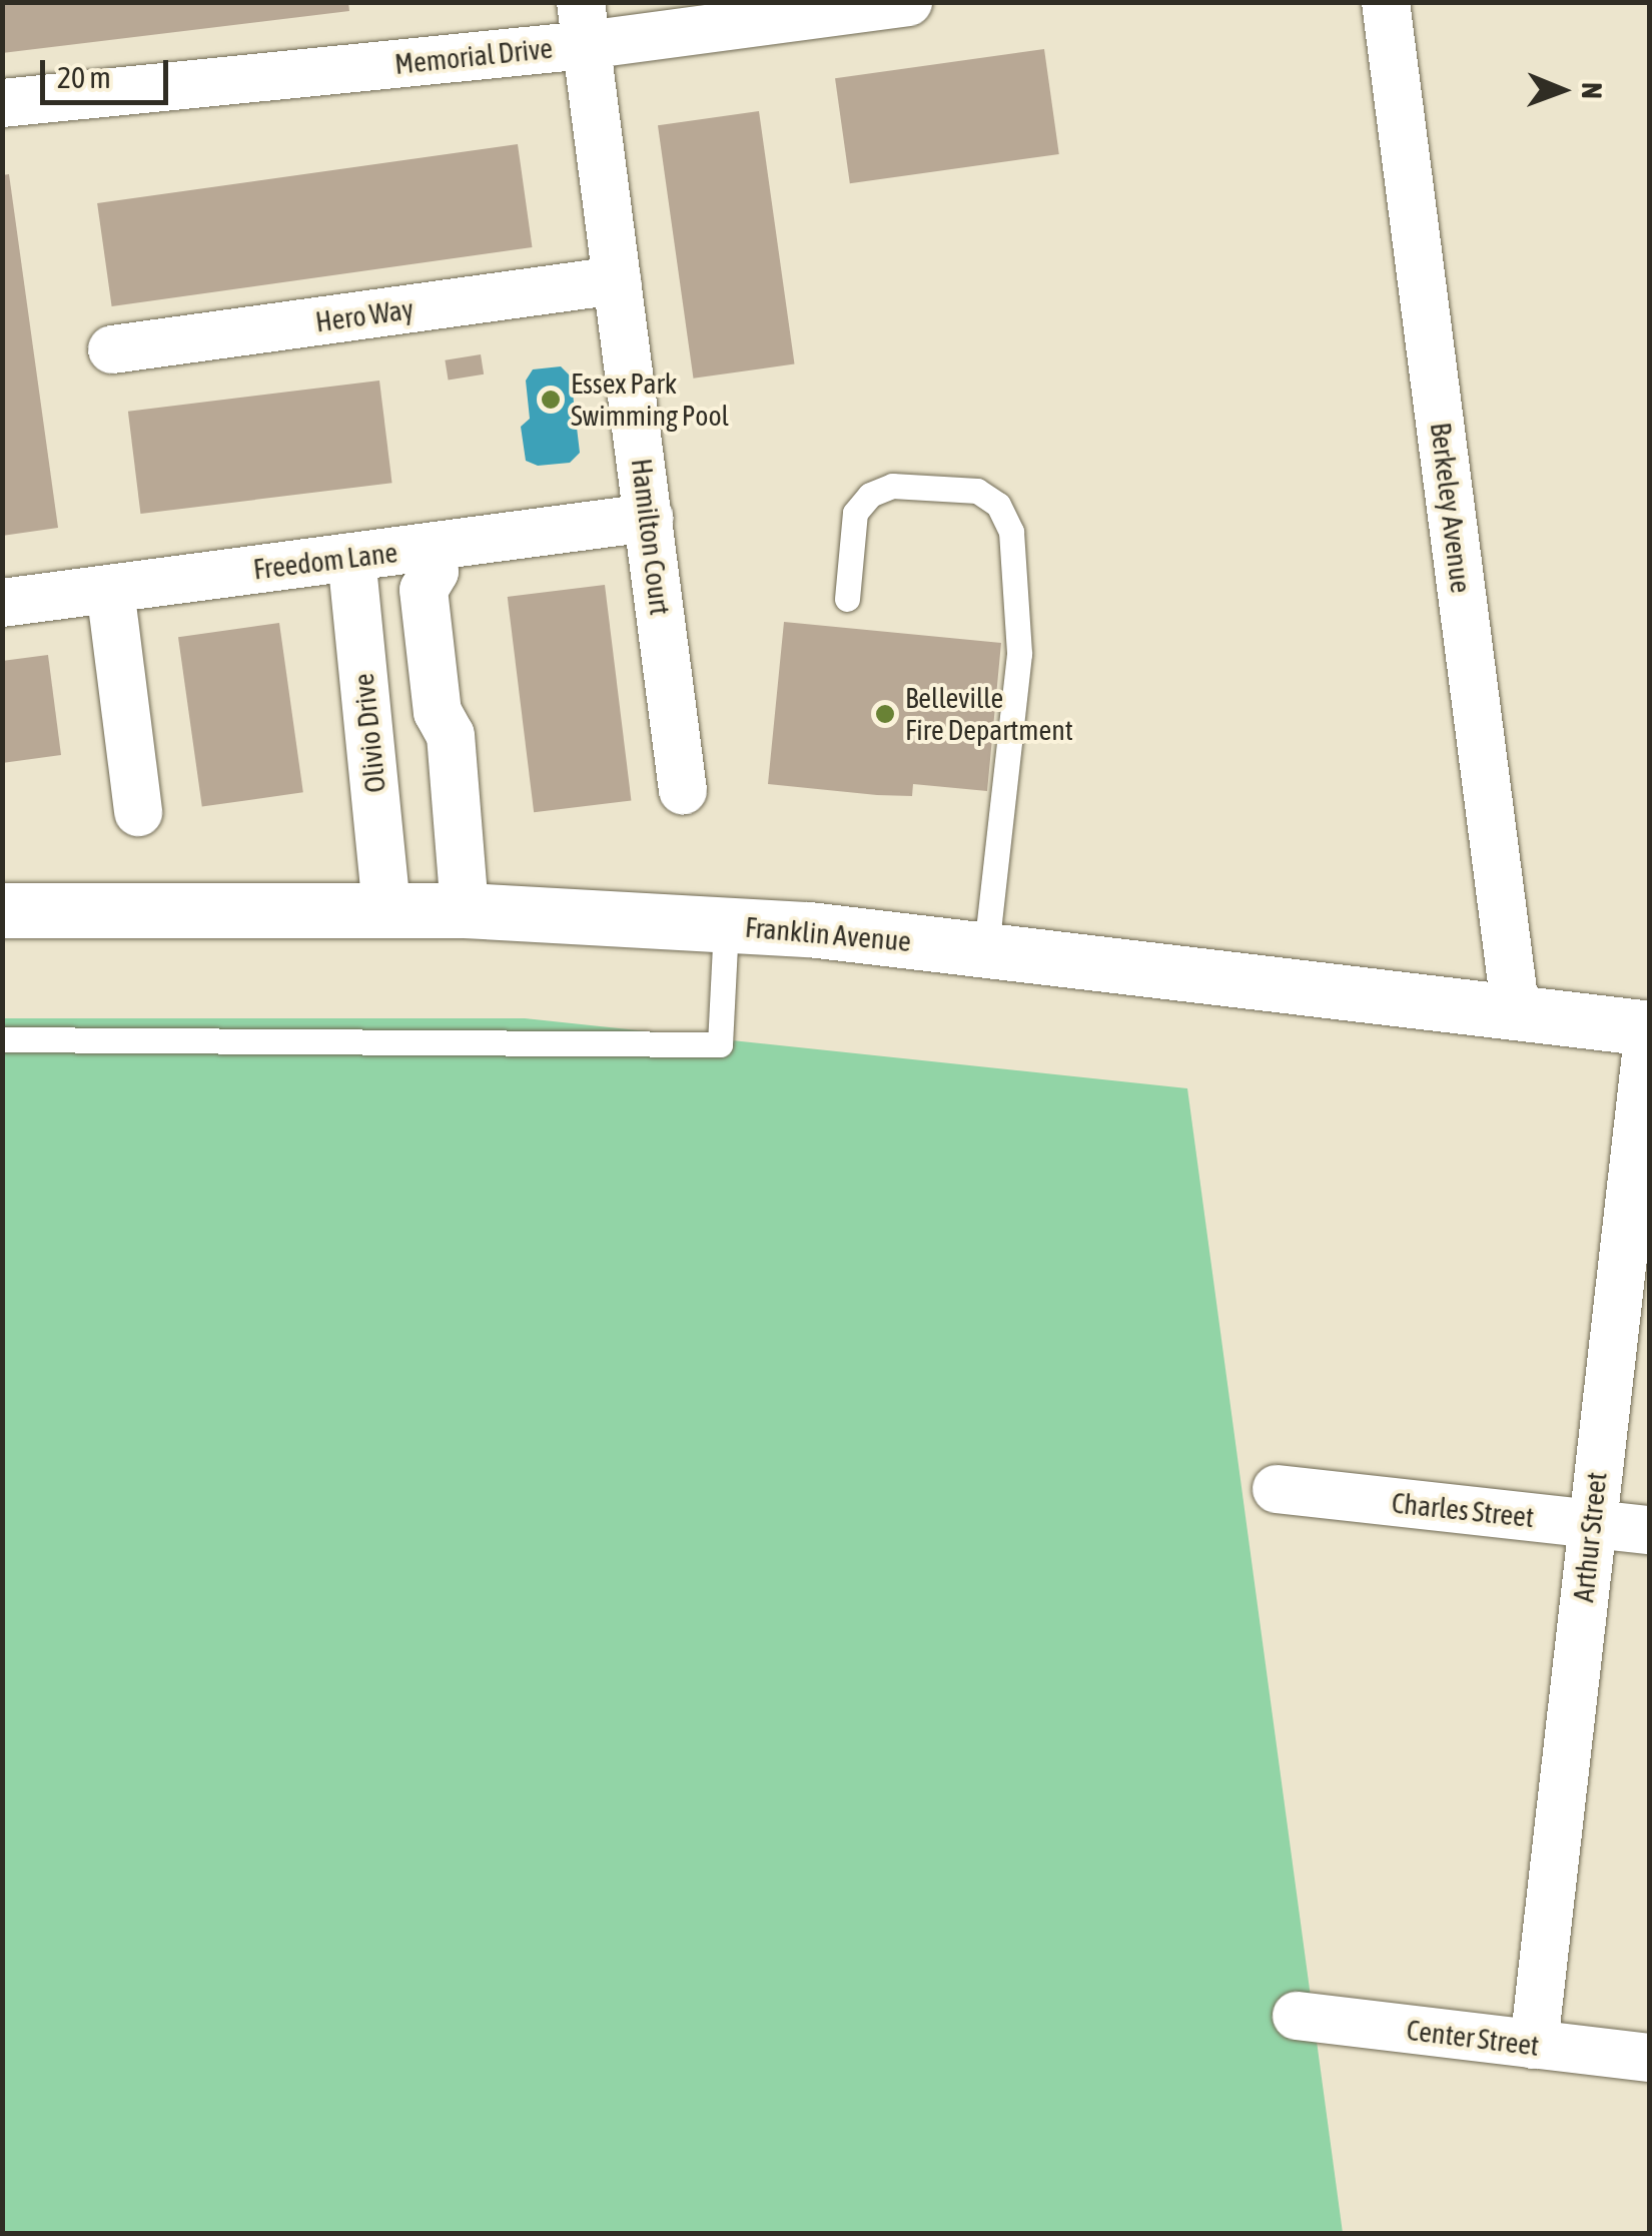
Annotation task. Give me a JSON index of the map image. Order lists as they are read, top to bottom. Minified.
{"streets":{"main road":["Franklin Avenue"],"street":["Memorial Drive","Hero Way","Berkeley Avenue","Hamilton Court","Freedom Lane","Olivio Drive","Charles Street","Arthur Street","Center Street"]},"crossings":[["Memorial Drive","Hamilton Court"],["Hero Way","Hamilton Court"],["Berkeley Avenue","Franklin Avenue"],["Hamilton Court","Freedom Lane"],["Freedom Lane","Olivio Drive"],["Olivio Drive","Franklin Avenue"],["Franklin Avenue","Arthur Street"],["Charles Street","Arthur Street"],["Arthur Street","Center Street"]],"places":["Essex Park Swimming Pool","Belleville Fire Department"],"scale_bar":"20 m","north":"right"}
